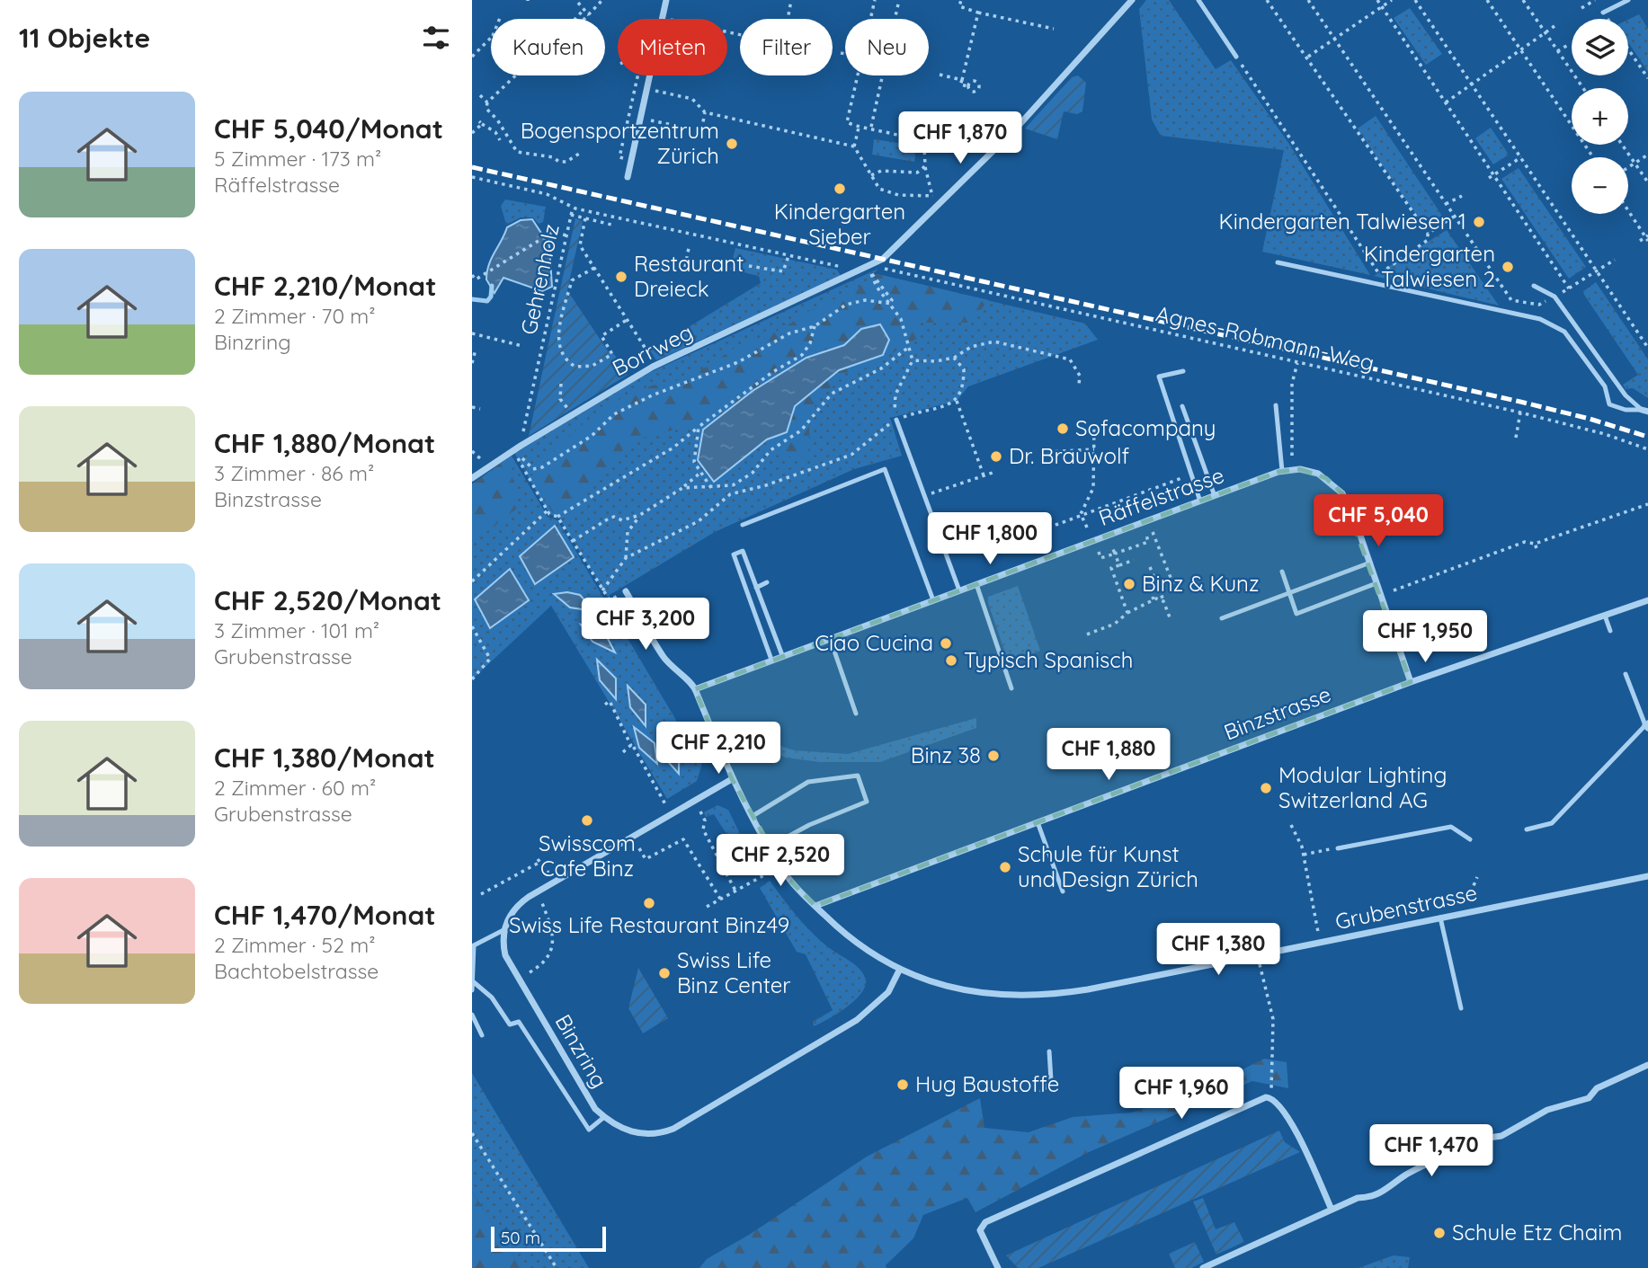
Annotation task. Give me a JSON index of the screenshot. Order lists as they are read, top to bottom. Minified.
{"streets":{"street":["Borrweg","Räffelstrasse","Binzstrasse","Grubenstrasse","Binzring"],"path":["Gehrenholz","Agnes-Robmann-Weg"]},"crossings":[["Gehrenholz","Agnes-Robmann-Weg"],["Gehrenholz","Borrweg"],["Agnes-Robmann-Weg","Borrweg"],["Räffelstrasse","Binzstrasse"],["Räffelstrasse","Grubenstrasse"],["Binzstrasse","Grubenstrasse"],["Grubenstrasse","Binzring"]],"places":["Bogensportzentrum Zürich","Kindergarten Sieber","Kindergarten Talwiesen 1","Kindergarten Talwiesen 2","Restaurant Dreieck","Sofacompany","Dr. Brauwolf","Binz & Kunz","Ciao Cucina","Typisch Spanisch","Binz 38","Modular Lighting Switzerland AG","Swisscom Cafe Binz","Schule für Kunst und Design Zürich","Swiss Life Restaurant Binz49","Swiss Life Binz Center","Hug Baustoffe","Schule Etz Chaim"],"scale_bar":"50 m","page":{"heading":"11 Objekte","map_buttons":["+","−"],"chip":["Kaufen","Mieten","Filter","Neu"],"list":[{"name":"CHF 5,040/Monat","note":"5 Zimmer · 173 m² · Räffelstrasse"},{"name":"CHF 2,210/Monat","note":"2 Zimmer · 70 m² · Binzring"},{"name":"CHF 1,880/Monat","note":"3 Zimmer · 86 m² · Binzstrasse"},{"name":"CHF 2,520/Monat","note":"3 Zimmer · 101 m² · Grubenstrasse"},{"name":"CHF 1,380/Monat","note":"2 Zimmer · 60 m² · Grubenstrasse"},{"name":"CHF 1,470/Monat","note":"2 Zimmer · 52 m² · Bachtobelstrasse"}],"price":["CHF 1,870","CHF 5,040","CHF 1,800","CHF 3,200","CHF 1,950","CHF 2,210","CHF 1,880","CHF 2,520","CHF 1,380","CHF 1,960","CHF 1,470"],"scale":"50 m"}}
